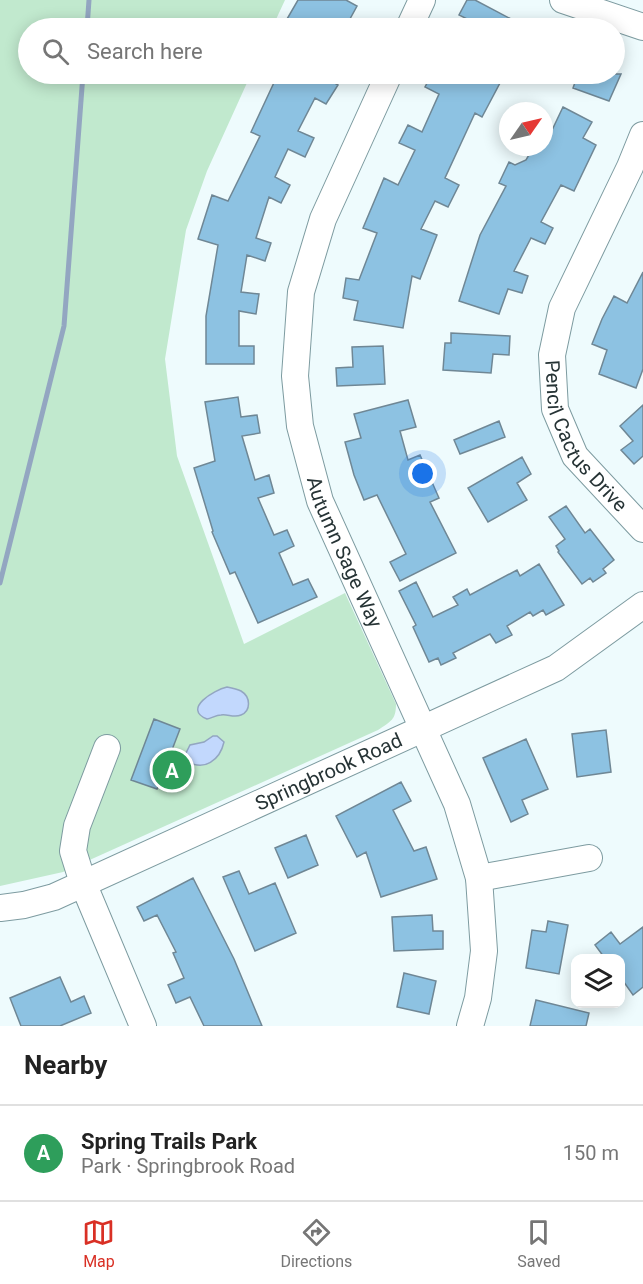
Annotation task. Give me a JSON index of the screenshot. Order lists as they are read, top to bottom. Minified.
{"streets":{"street":["Pencil Cactus Drive","Autumn Sage Way","Springbrook Road"]},"crossings":[["Autumn Sage Way","Springbrook Road"]],"north":"top right","page":{"search":"Search here","pins":"A","heading":"Nearby","list":[{"mark":"A","name":"Spring Trails Park","note":"Park · Springbrook Road","value":"150 m"}],"nav":["Map","Directions","Saved"]}}
